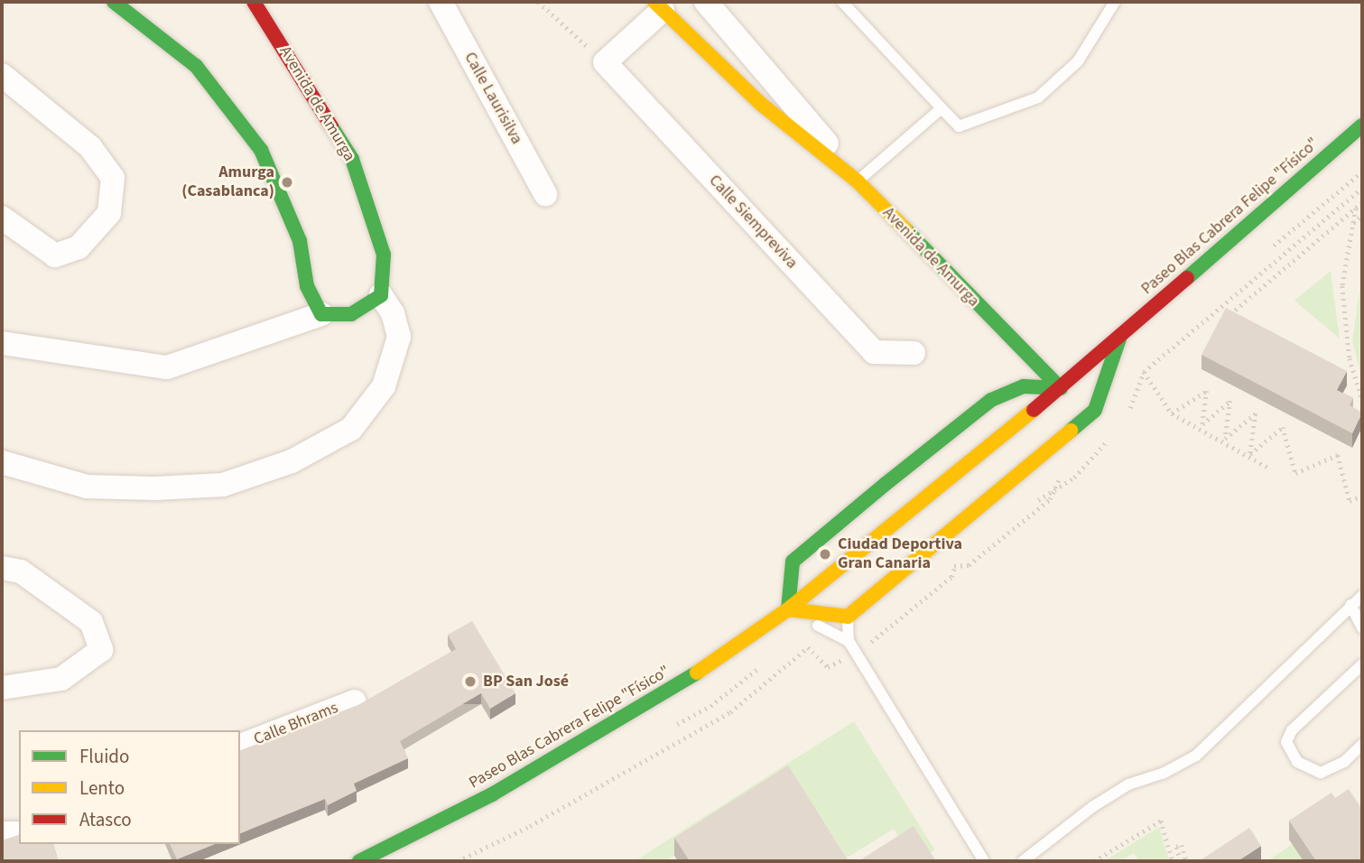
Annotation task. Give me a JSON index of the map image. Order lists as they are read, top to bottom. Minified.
{"streets":{"street":["Calle Laurisilva","Avenida de Amurga","Paseo Blas Cabrera Felipe \"Físico\"","Calle Siempreviva","Calle Bhrams"]},"crossings":[["Avenida de Amurga","Paseo Blas Cabrera Felipe \"Físico\""]],"places":["Amurga (Casablanca)","Ciudad Deportiva Gran Canaria","BP San José"],"legend":["Fluido","Lento","Atasco"]}
